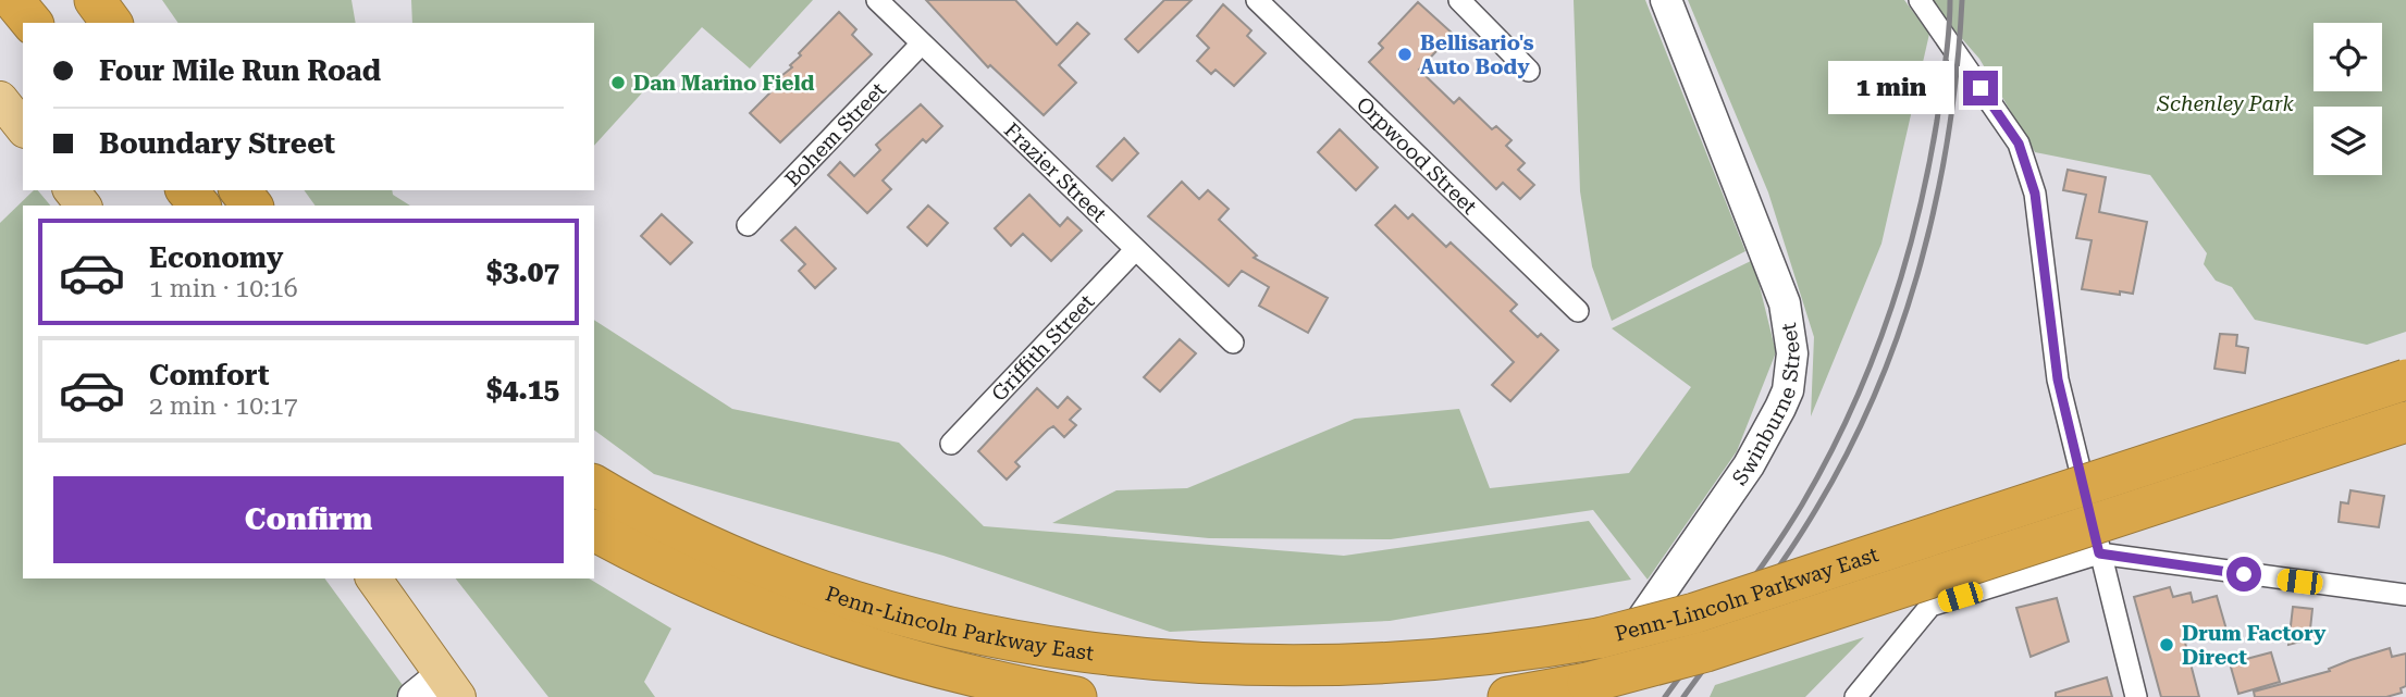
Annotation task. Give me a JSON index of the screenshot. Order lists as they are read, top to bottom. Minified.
{"streets":{"highway":["Penn-Lincoln Parkway East"],"street":["Bohem Street","Orpwood Street","Frazier Street","Griffith Street","Swinburne Street"]},"crossings":[["Bohem Street","Frazier Street"],["Frazier Street","Griffith Street"],["Swinburne Street","Penn-Lincoln Parkway East"]],"parks":["Schenley Park"],"places":["Bellisario's Auto Body","Dan Marino Field","Drum Factory Direct"],"page":{"banner":["Four Mile Run Road","Boundary Street"],"bubble":"1 min","list":[{"name":"Economy","note":"1 min · 10:16","value":"$3.07"},{"name":"Comfort","note":"2 min · 10:17","value":"$4.15"}],"buttons":"Confirm"}}
